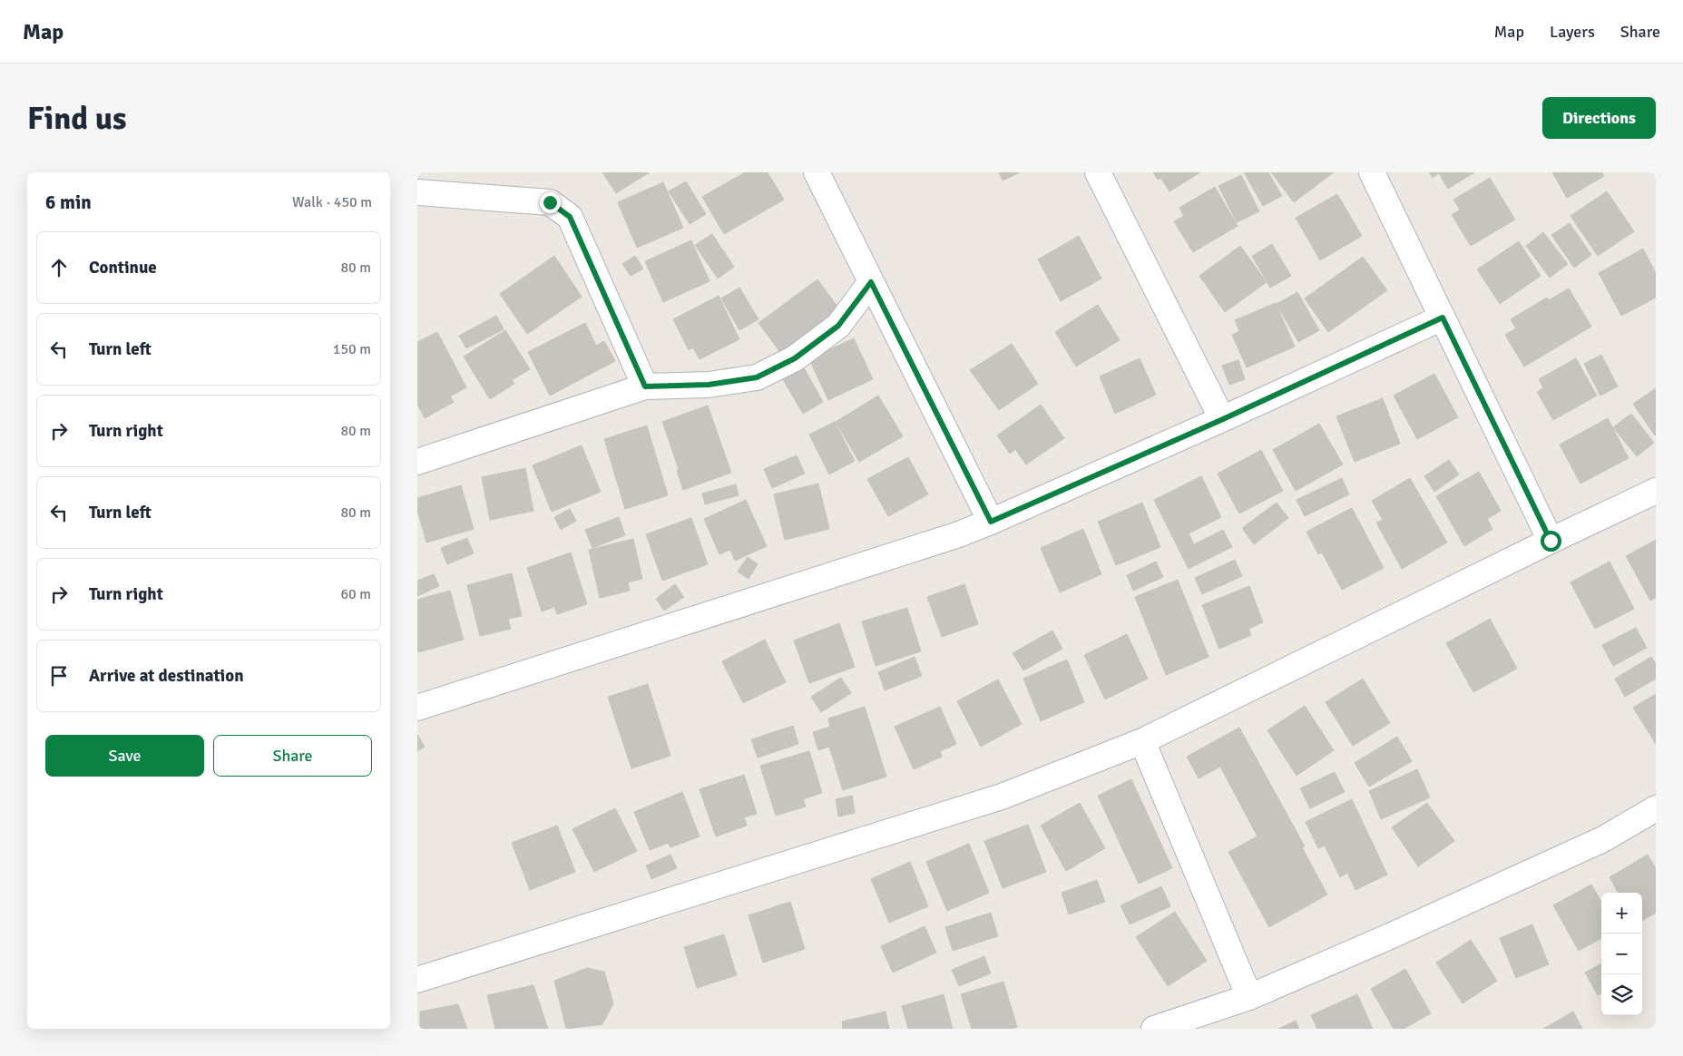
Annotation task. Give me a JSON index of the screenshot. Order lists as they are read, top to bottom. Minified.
{"page":{"header":"Map","nav":["Map","Layers","Share"],"buttons":["Directions",["Save","Share"]],"title":"Find us","heading":["6 min","Walk · 450 m"],"list":[["Continue","80 m"],["Turn left","150 m"],["Turn right","80 m"],["Turn left","80 m"],["Turn right","60 m"],"Arrive at destination"],"map_buttons":["+","−"]}}
